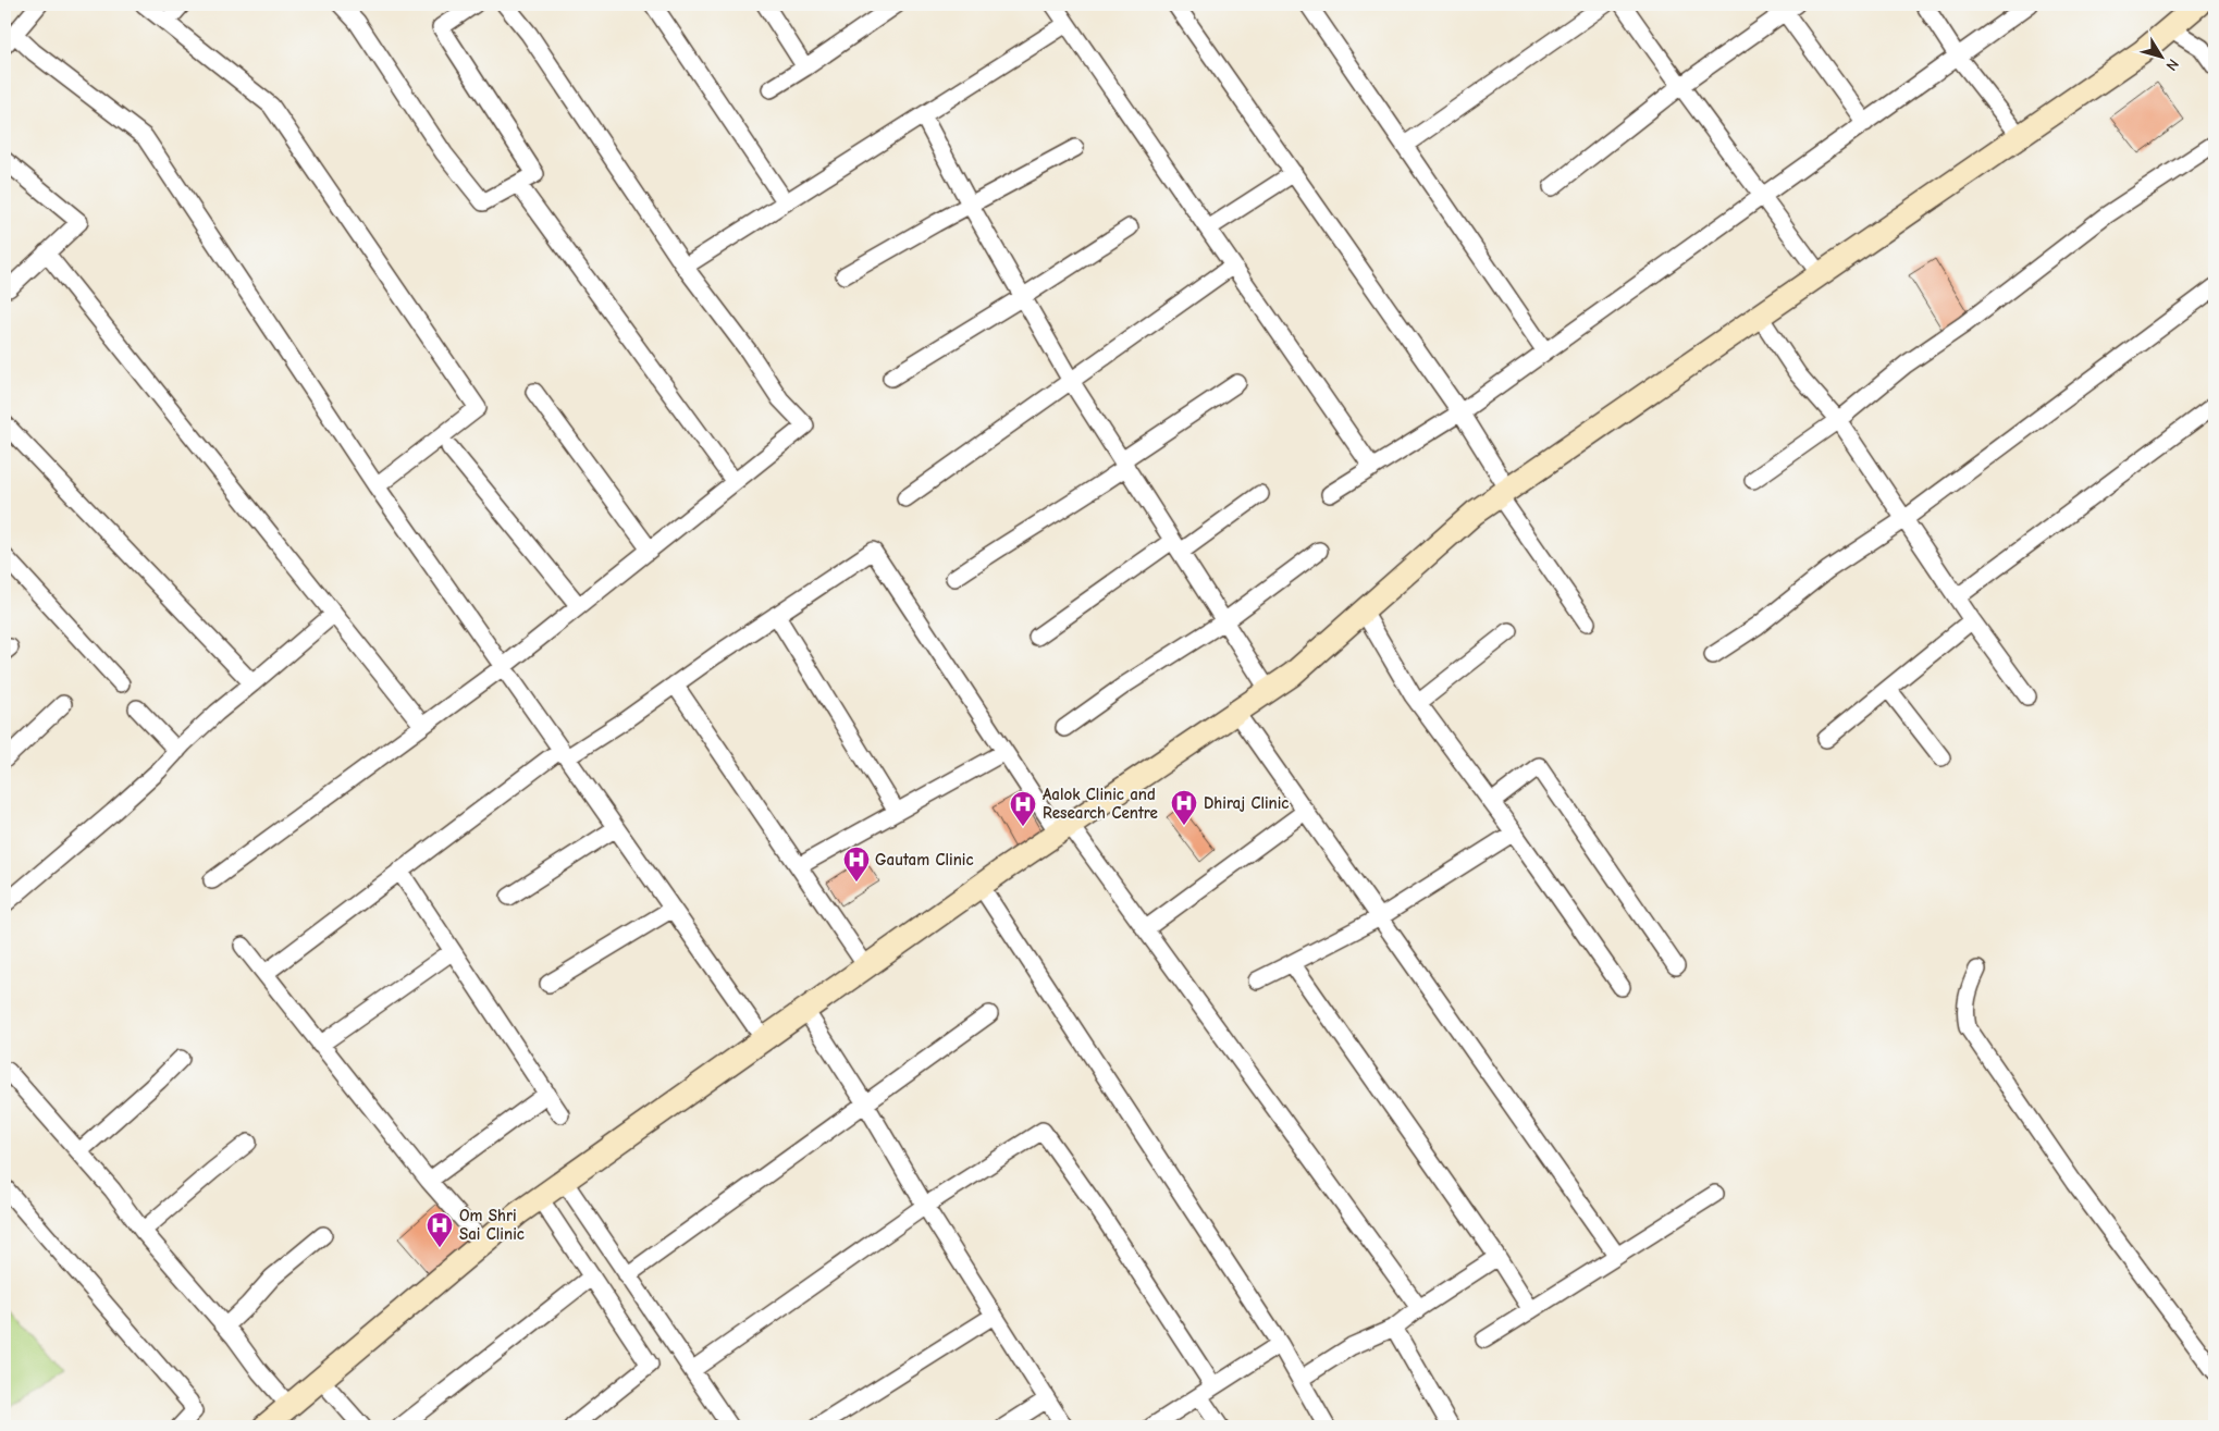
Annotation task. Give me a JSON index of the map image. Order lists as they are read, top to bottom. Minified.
{"places":{"hospital":["Dhiraj Clinic","Aalok Clinic and Research Centre","Gautam Clinic","Om Shri Sai Clinic"]},"north":"bottom right"}
